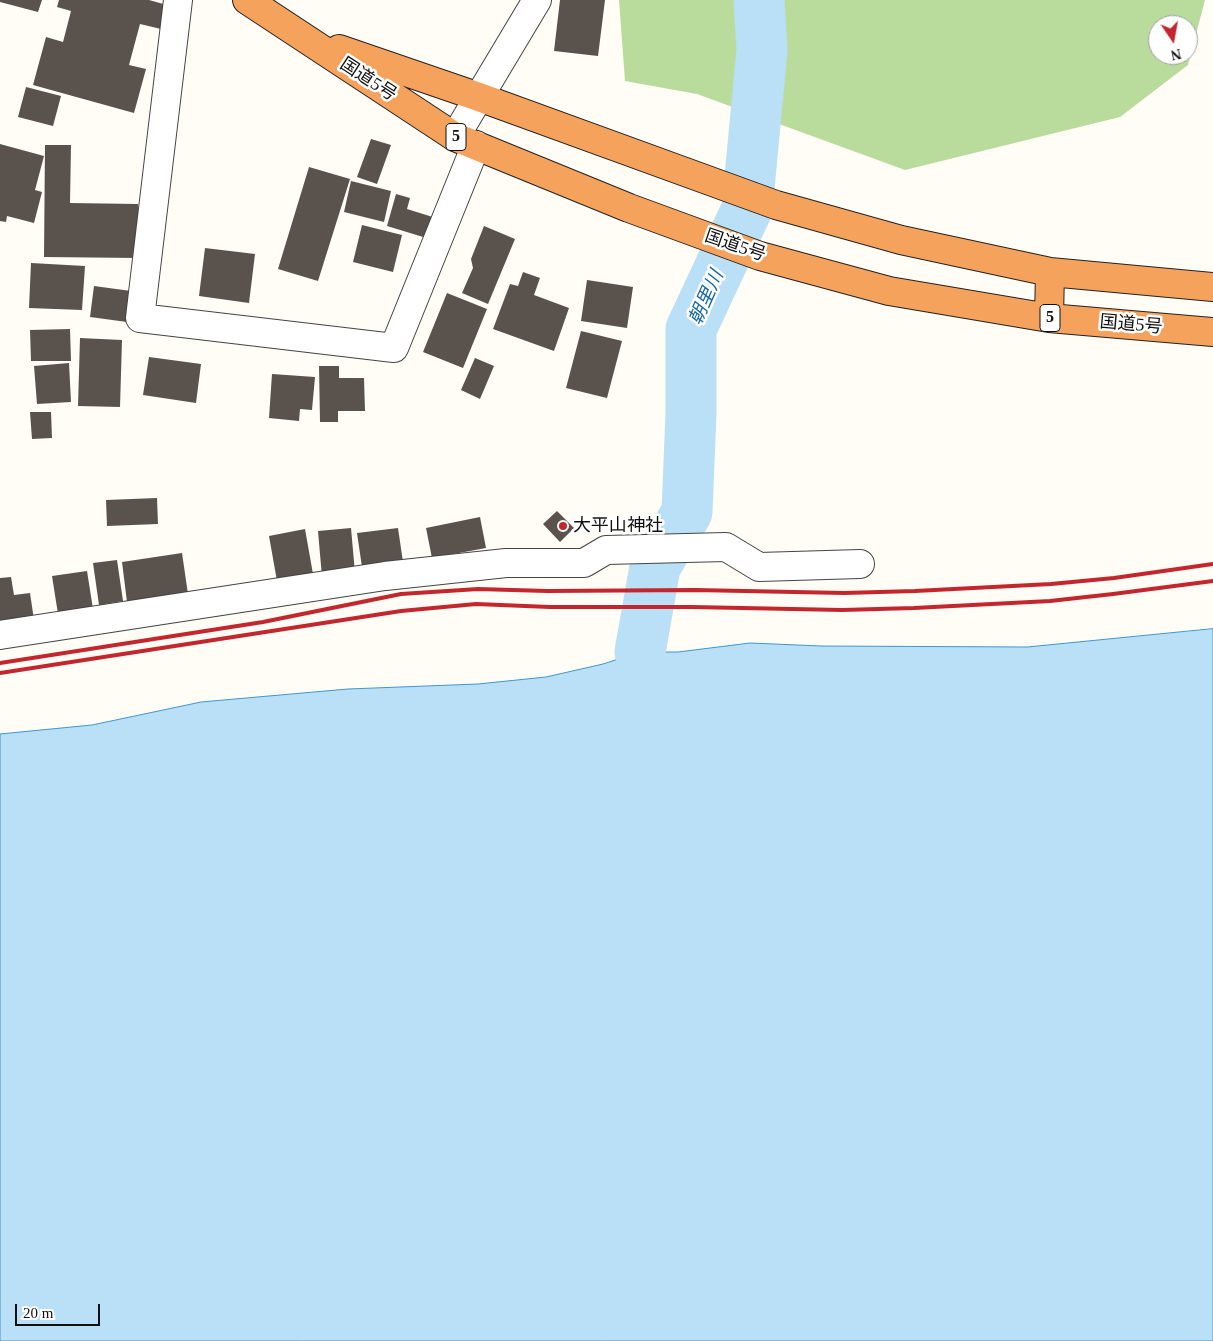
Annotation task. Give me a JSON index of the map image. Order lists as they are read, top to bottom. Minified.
{"streets":{"highway":["国道5号","5"]},"water":["朝里川"],"places":["大平山神社"],"scale_bar":"20 m","north":"bottom"}
